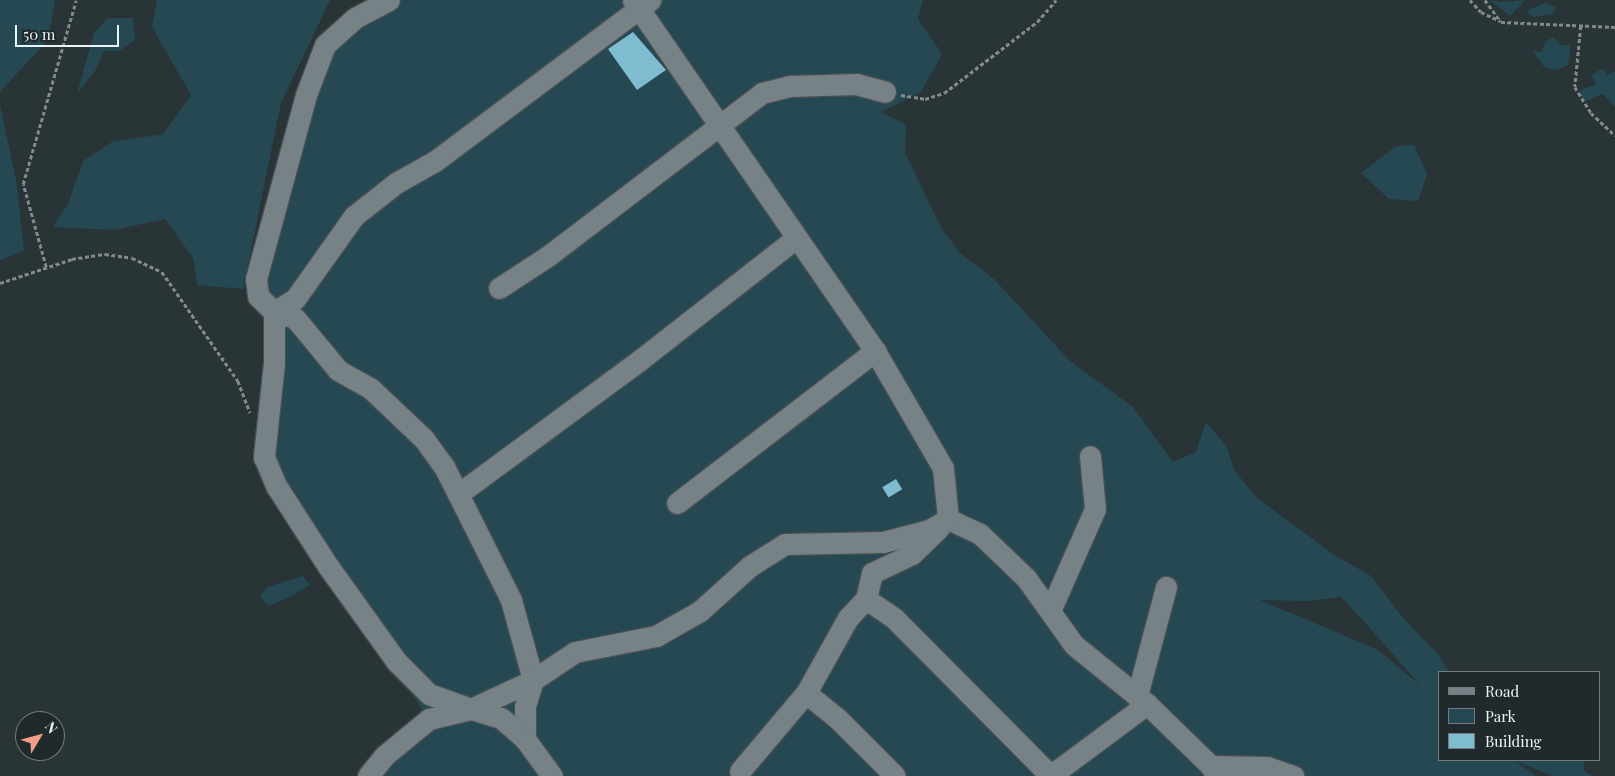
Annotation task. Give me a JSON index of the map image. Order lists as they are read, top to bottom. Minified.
{"legend":["Road","Park","Building"],"scale_bar":"50 m","north":"top right"}
